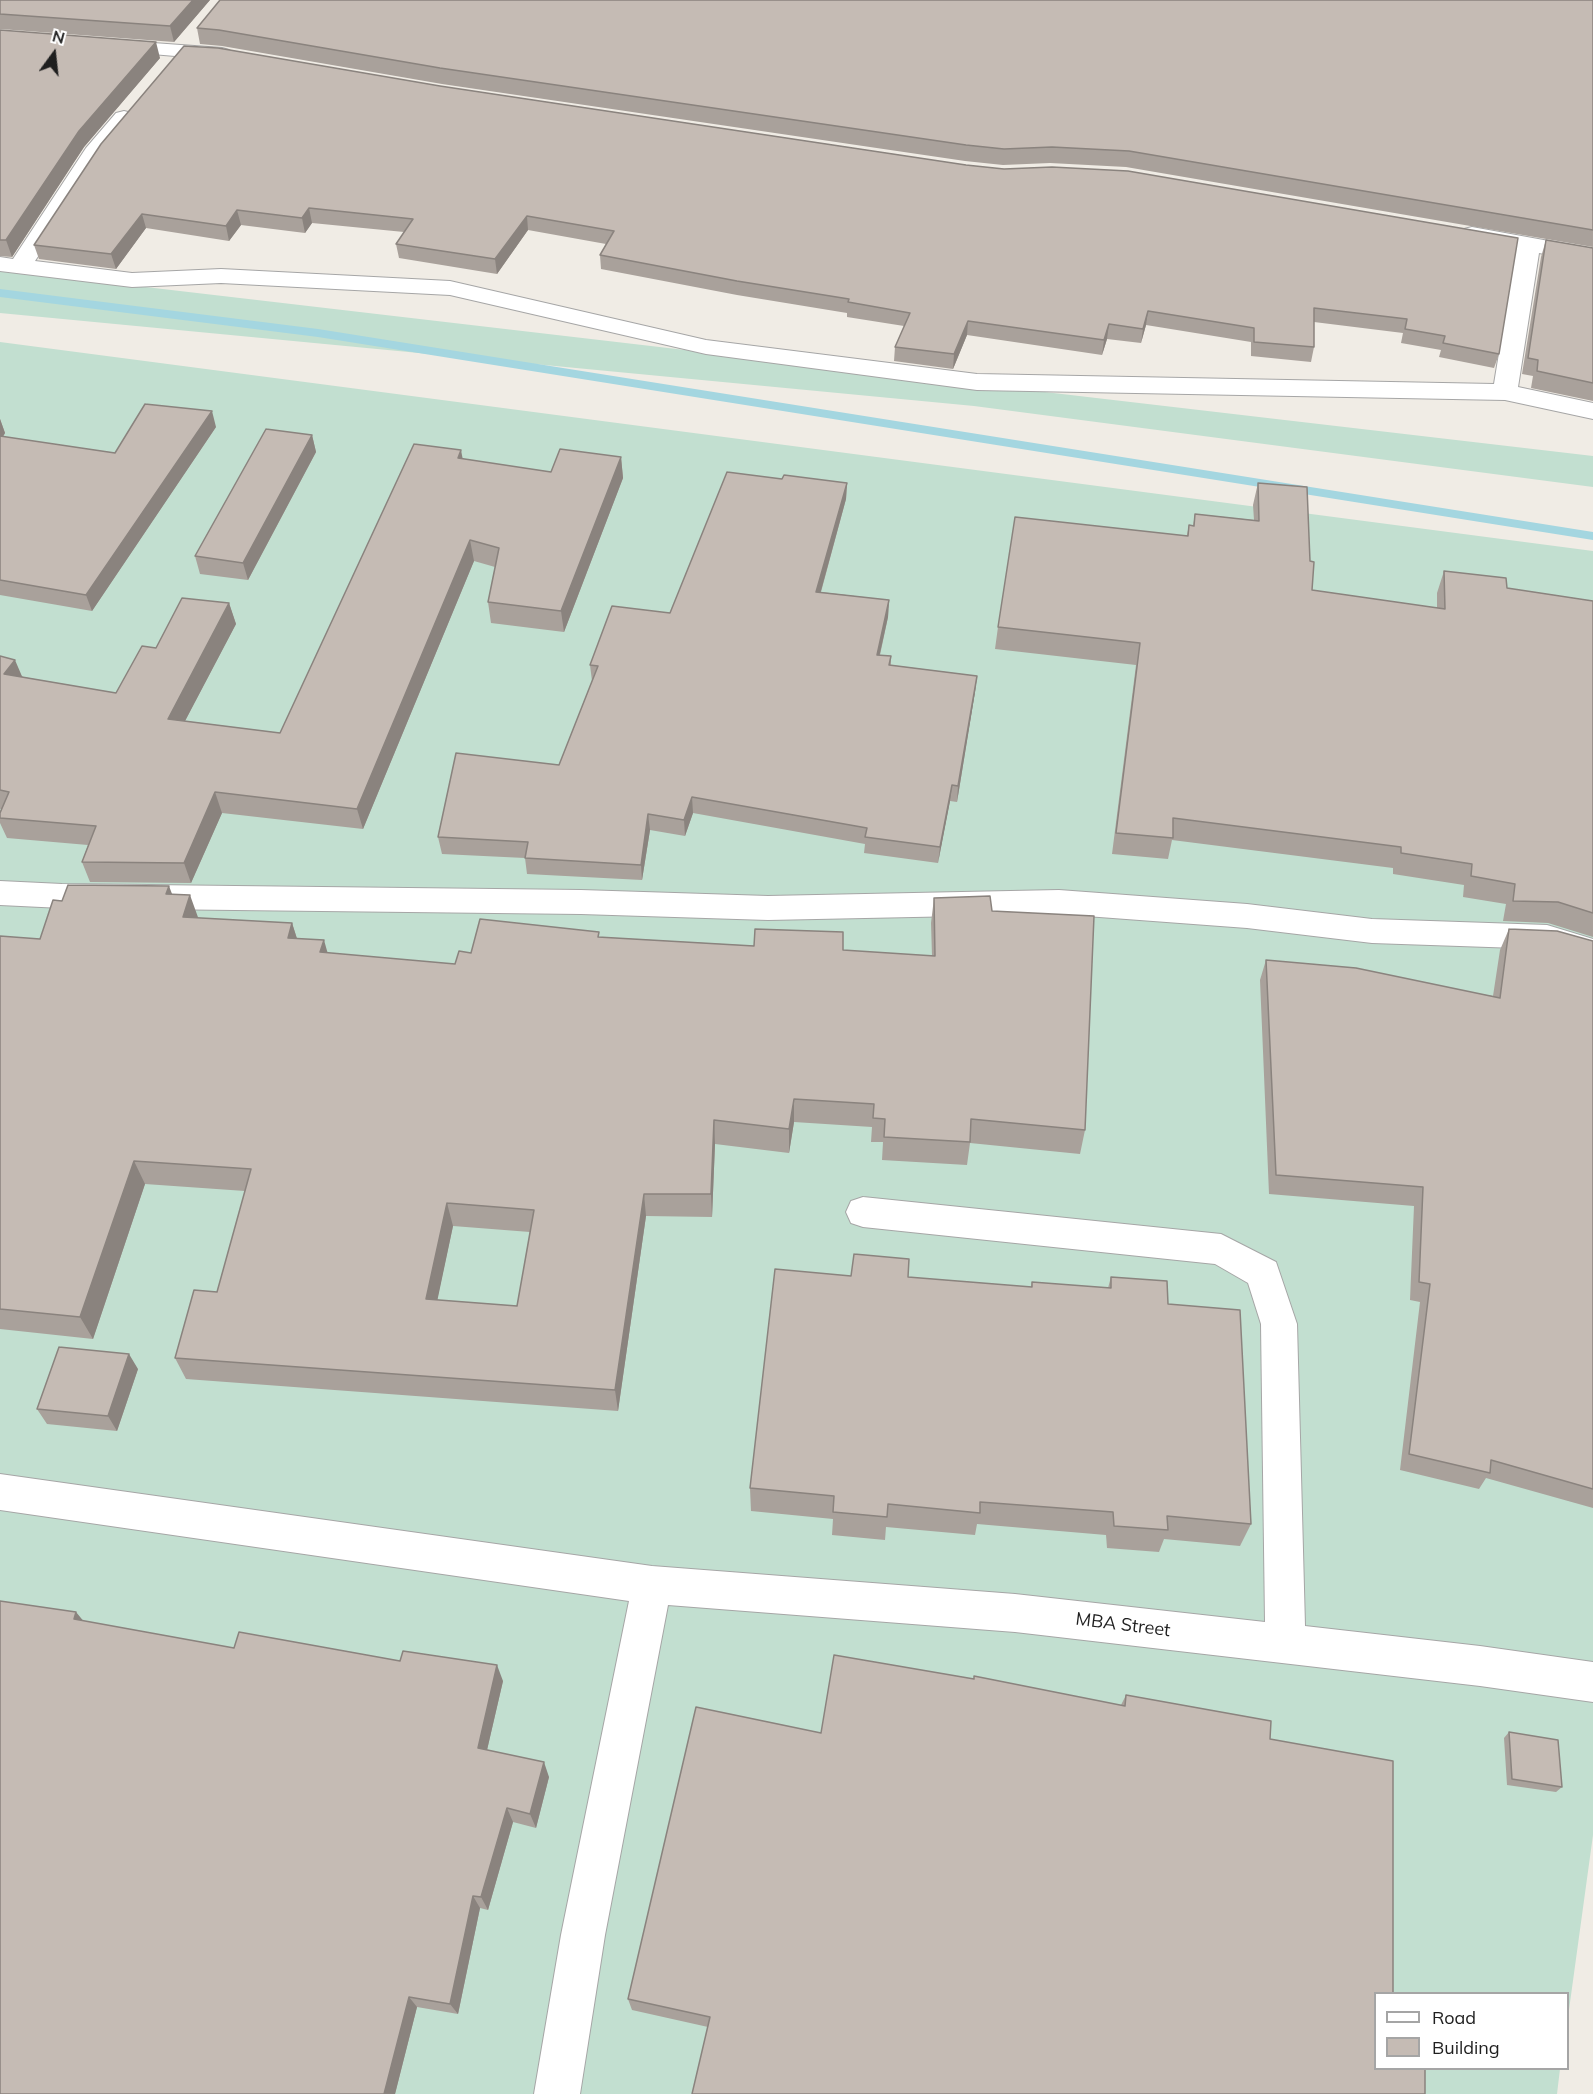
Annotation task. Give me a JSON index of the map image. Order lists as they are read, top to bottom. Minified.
{"streets":{"street":["MBA Street"]},"legend":["Road","Building"],"north":"top"}
